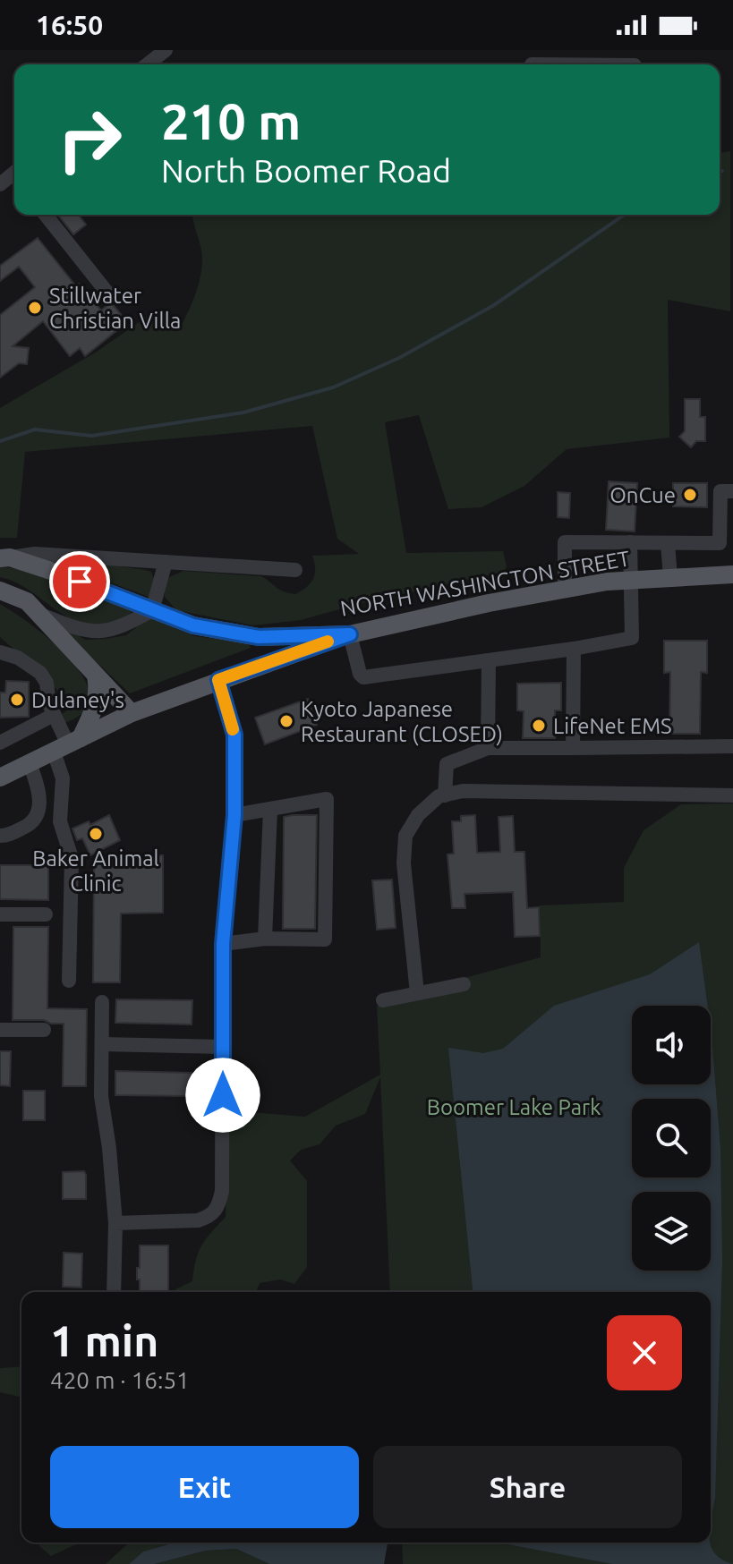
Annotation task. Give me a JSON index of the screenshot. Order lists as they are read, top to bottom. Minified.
{"streets":{"main road":["NORTH WASHINGTON STREET"]},"parks":["Boomer Lake Park"],"places":["Stillwater Christian Villa","OnCue","Dulaney's","Kyoto Japanese Restaurant (CLOSED)","LifeNet EMS","Baker Animal Clinic"],"page":{"status":"16:50","turn":["210 m","North Boomer Road"],"heading":["1 min","420 m · 16:51"],"buttons":["Exit","Share"]}}
